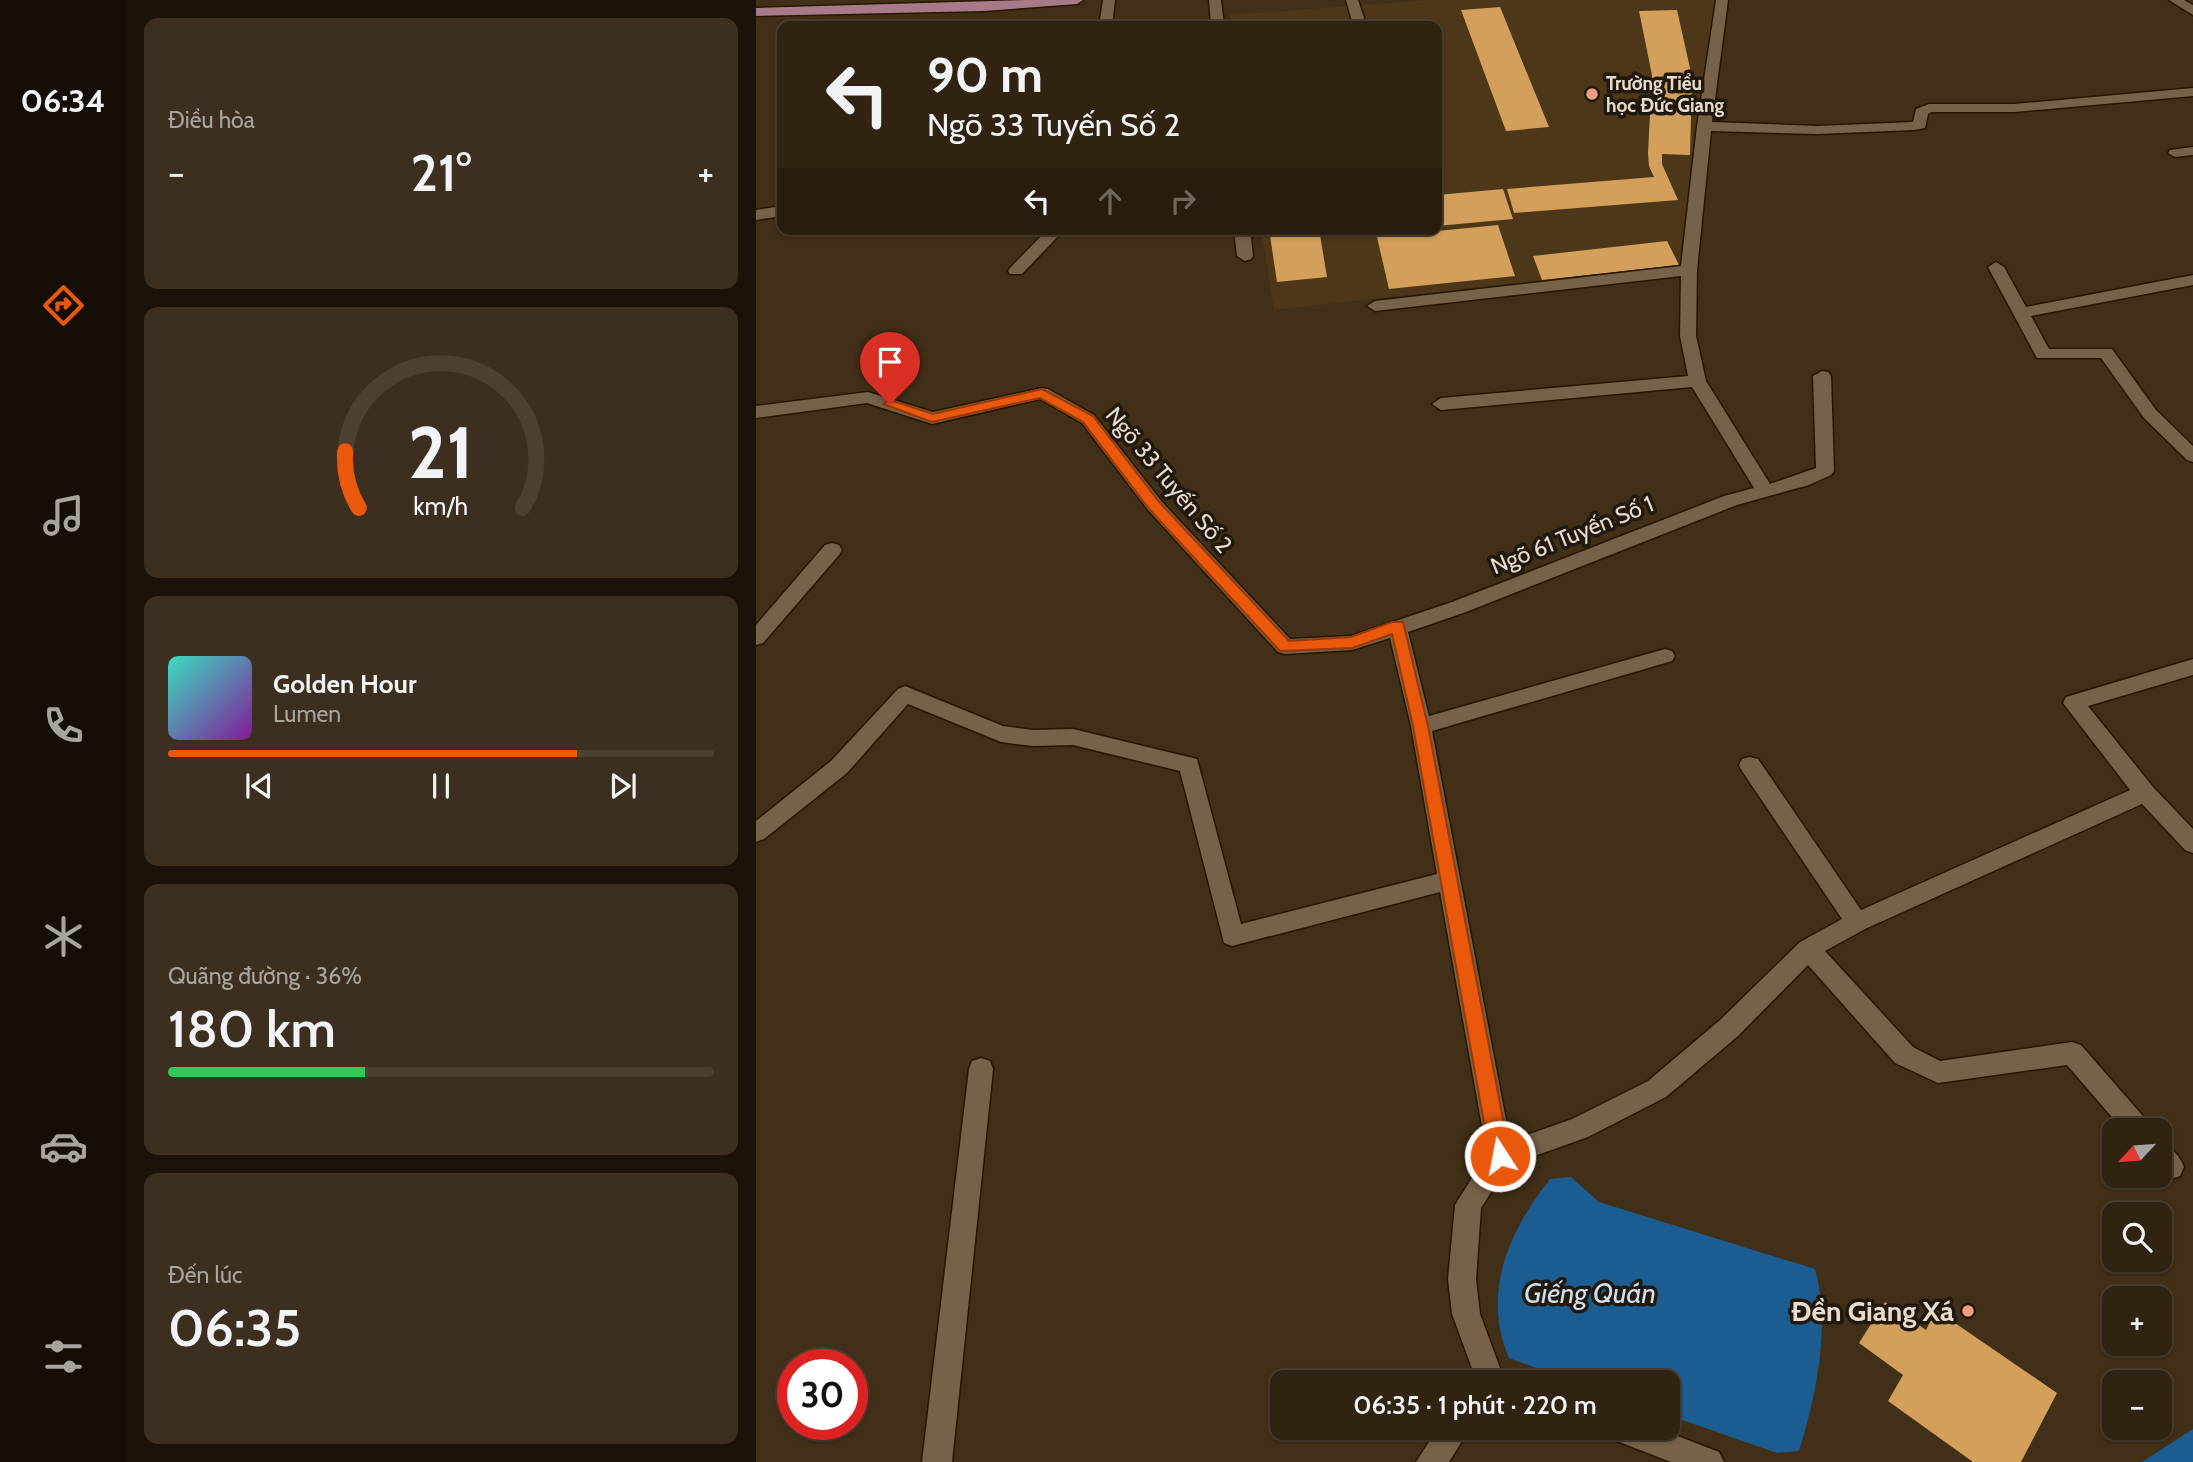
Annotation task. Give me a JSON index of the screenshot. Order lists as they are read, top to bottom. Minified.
{"streets":{"street":["Ngõ 33 Tuyến Số 2","Ngõ 61 Tuyến Số 1"]},"crossings":[["Ngõ 33 Tuyến Số 2","Ngõ 61 Tuyến Số 1"]],"water":["Giếng Quán"],"places":["Trường Tiểu học Đức Giang","Đền Giang Xá"],"north":"bottom left","page":{"tabs":"06:34","tile":["Điều hòa",["Quãng đường · 36%","180 km"],["Đến lúc","06:35"]],"turn":["90 m","Ngõ 33 Tuyến Số 2"],"heat":["−","21°","+"],"song":["Golden Hour","Lumen"],"map_buttons":["+","−"],"limit":"30","trip":"06:35 · 1 phút · 220 m","gauge":["21","km/h"]}}
